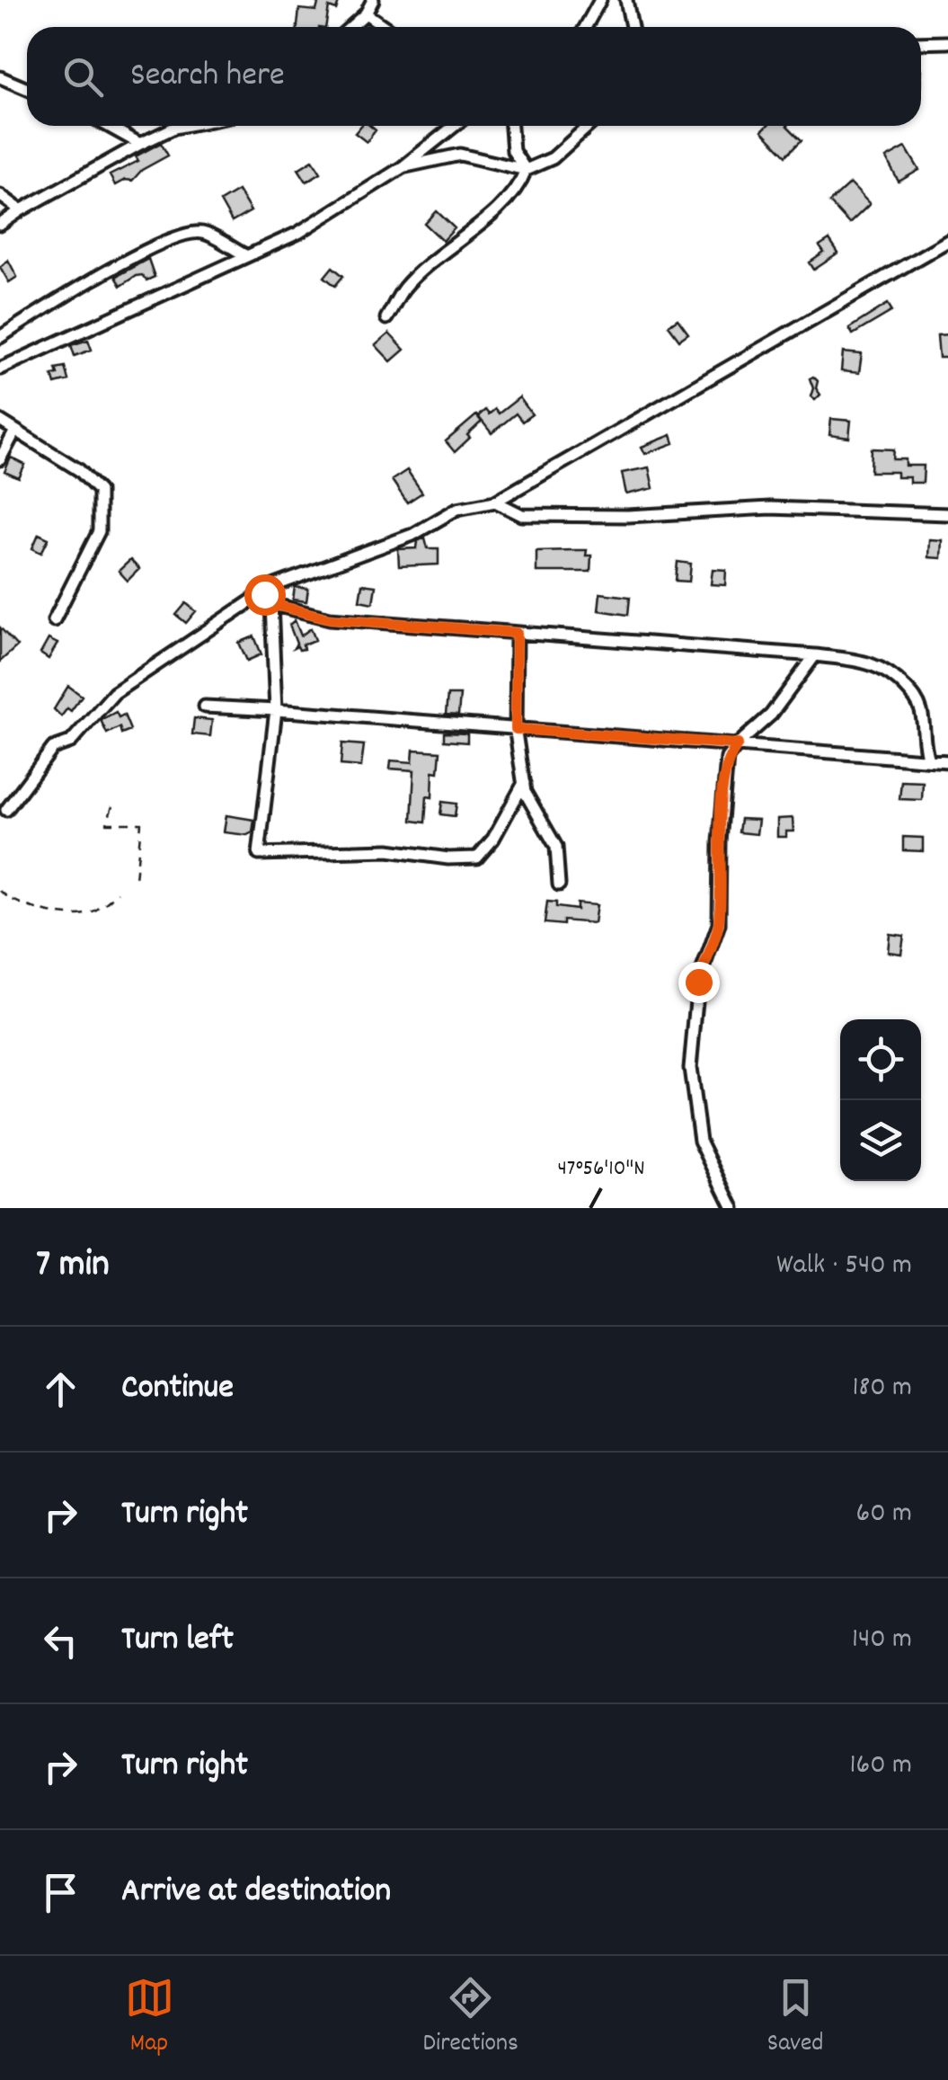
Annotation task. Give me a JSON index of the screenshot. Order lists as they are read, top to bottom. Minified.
{"page":{"search":"Search here","heading":["7 min","Walk · 540 m"],"list":[["Continue","180 m"],["Turn right","60 m"],["Turn left","140 m"],["Turn right","160 m"],"Arrive at destination"],"nav":["Map","Directions","Saved"]},"coordinates":["47°56'10\"N"]}
